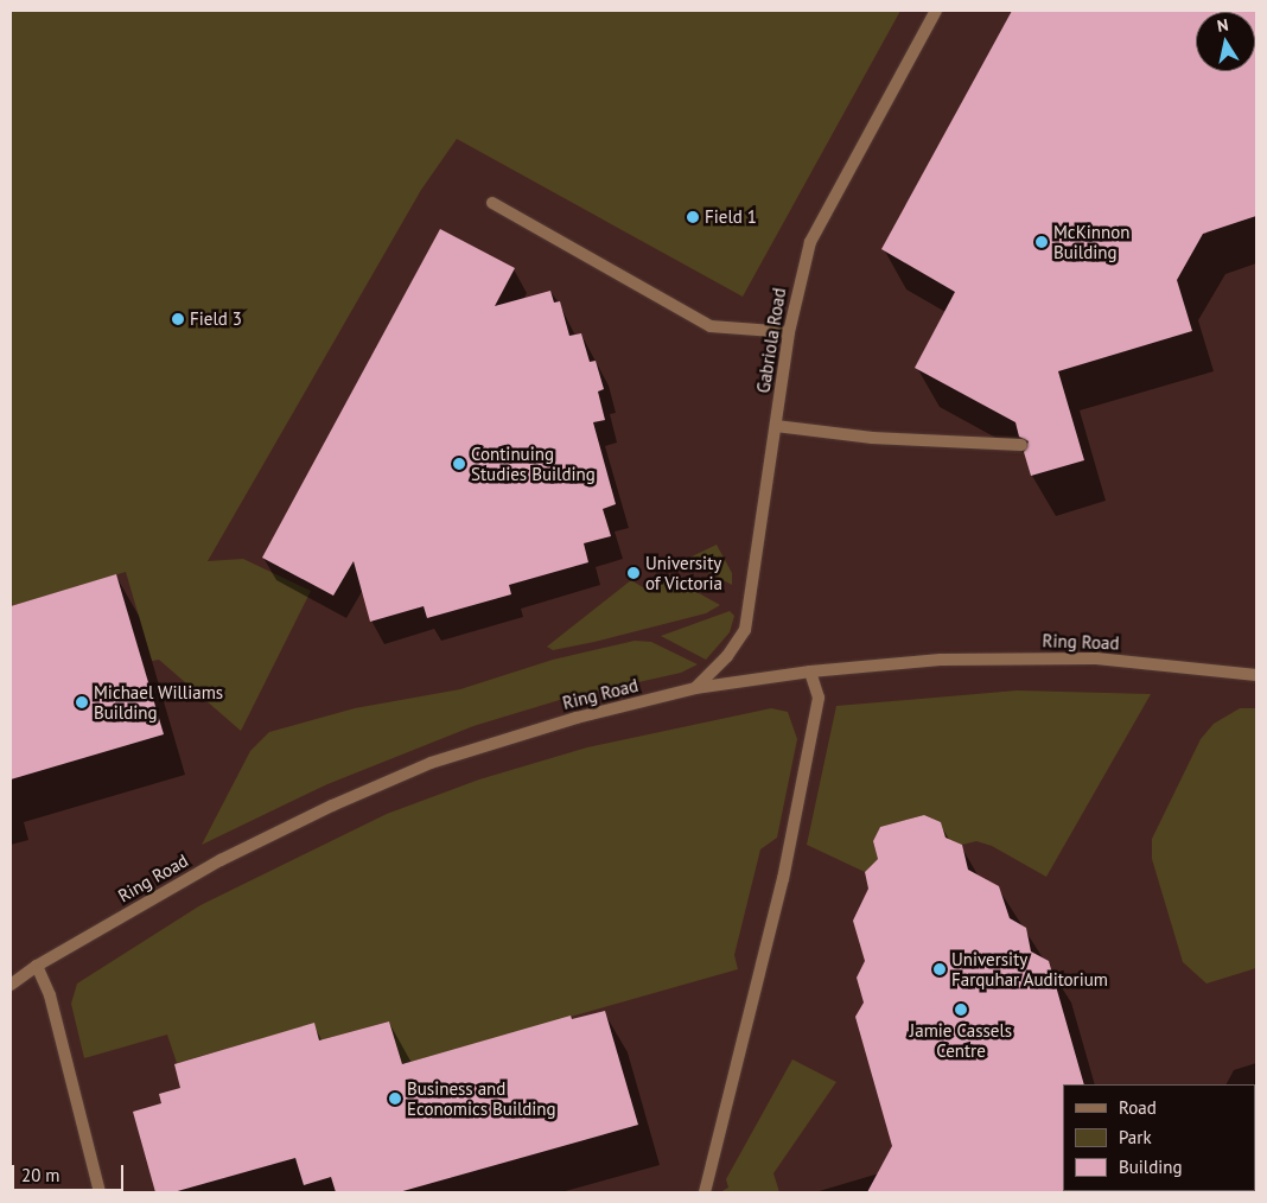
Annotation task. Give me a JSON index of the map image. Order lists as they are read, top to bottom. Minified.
{"streets":{"street":["Gabriola Road","Ring Road"]},"crossings":[["Gabriola Road","Ring Road"]],"places":["Field 1","McKinnon Building","Field 3","Continuing Studies Building","University of Victoria","Michael Williams Building","University Farquhar Auditorium","Jamie Cassels Centre","Business and Economics Building"],"legend":["Road","Park","Building"],"scale_bar":"20 m","north":"top"}
